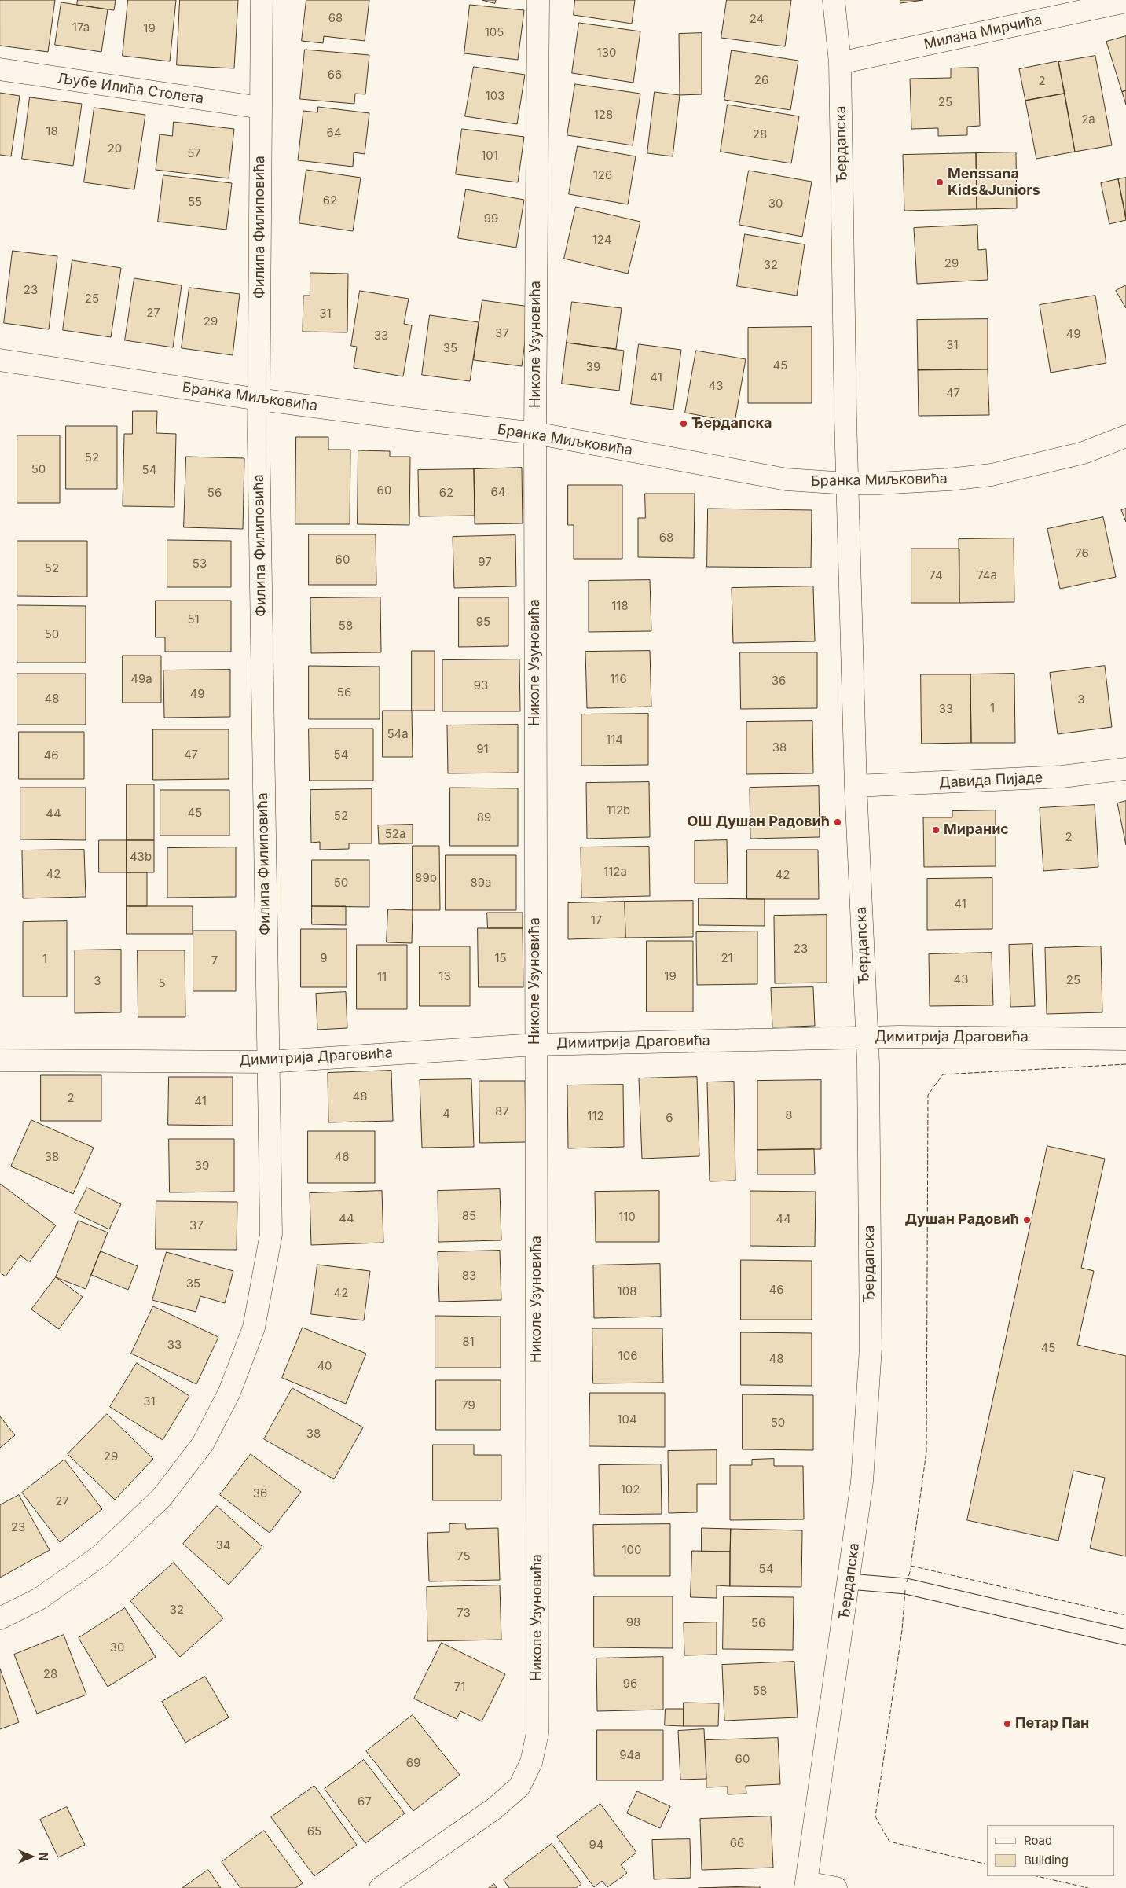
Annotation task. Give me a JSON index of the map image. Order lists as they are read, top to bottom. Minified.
{"streets":{"street":["Милана Мирчића","Љубе Илића Столета","Ђердапска","Филипа Филиповића","Николе Узуновића","Бранка Миљковића","Давида Пијаде","Димитрија Драговића"]},"crossings":[["Милана Мирчића","Ђердапска"],["Љубе Илића Столета","Филипа Филиповића"],["Ђердапска","Бранка Миљковића"],["Ђердапска","Давида Пијаде"],["Ђердапска","Димитрија Драговића"],["Филипа Филиповића","Бранка Миљковића"],["Филипа Филиповића","Димитрија Драговића"],["Николе Узуновића","Бранка Миљковића"],["Николе Узуновића","Димитрија Драговића"]],"places":["Menssana Kids&Juniors","Ђердапска","ОШ Душан Радовић","Миранис","Душан Радовић","Петар Пан"],"house_numbers":["68","24","17a","19","105","130","66","26","2","103","25","128","2a","18","64","28","20","57","101","126","62","55","30","99","124","29","32","23","25","27","31","29","37","49","33","31","35","45","39","41","43","47","52","50","54","60","64","56","62","68","76","60","97","53","52","74","74a","118","51","95","58","50","49a","116","36","93","56","49","48","3","1","33","54a","114","38","91","47","54","46","112b","45","44","52","89","52a","2","43b","112a","42","42","89b","50","89a","41","17","23","9","15","21","1","7","13","19","11","43","25","3","5","48","2","41","87","4","8","112","6","38","46","39","85","110","44","44","37","83","35","46","108","42","81","33","45","106","48","40","31","79","104","50","38","29","102","36","27","23","34","100","75","54","32","73","98","56","30","28","96","71","58","94a","60","69","67","65","66","94"],"legend":["Road","Building"],"north":"right"}
